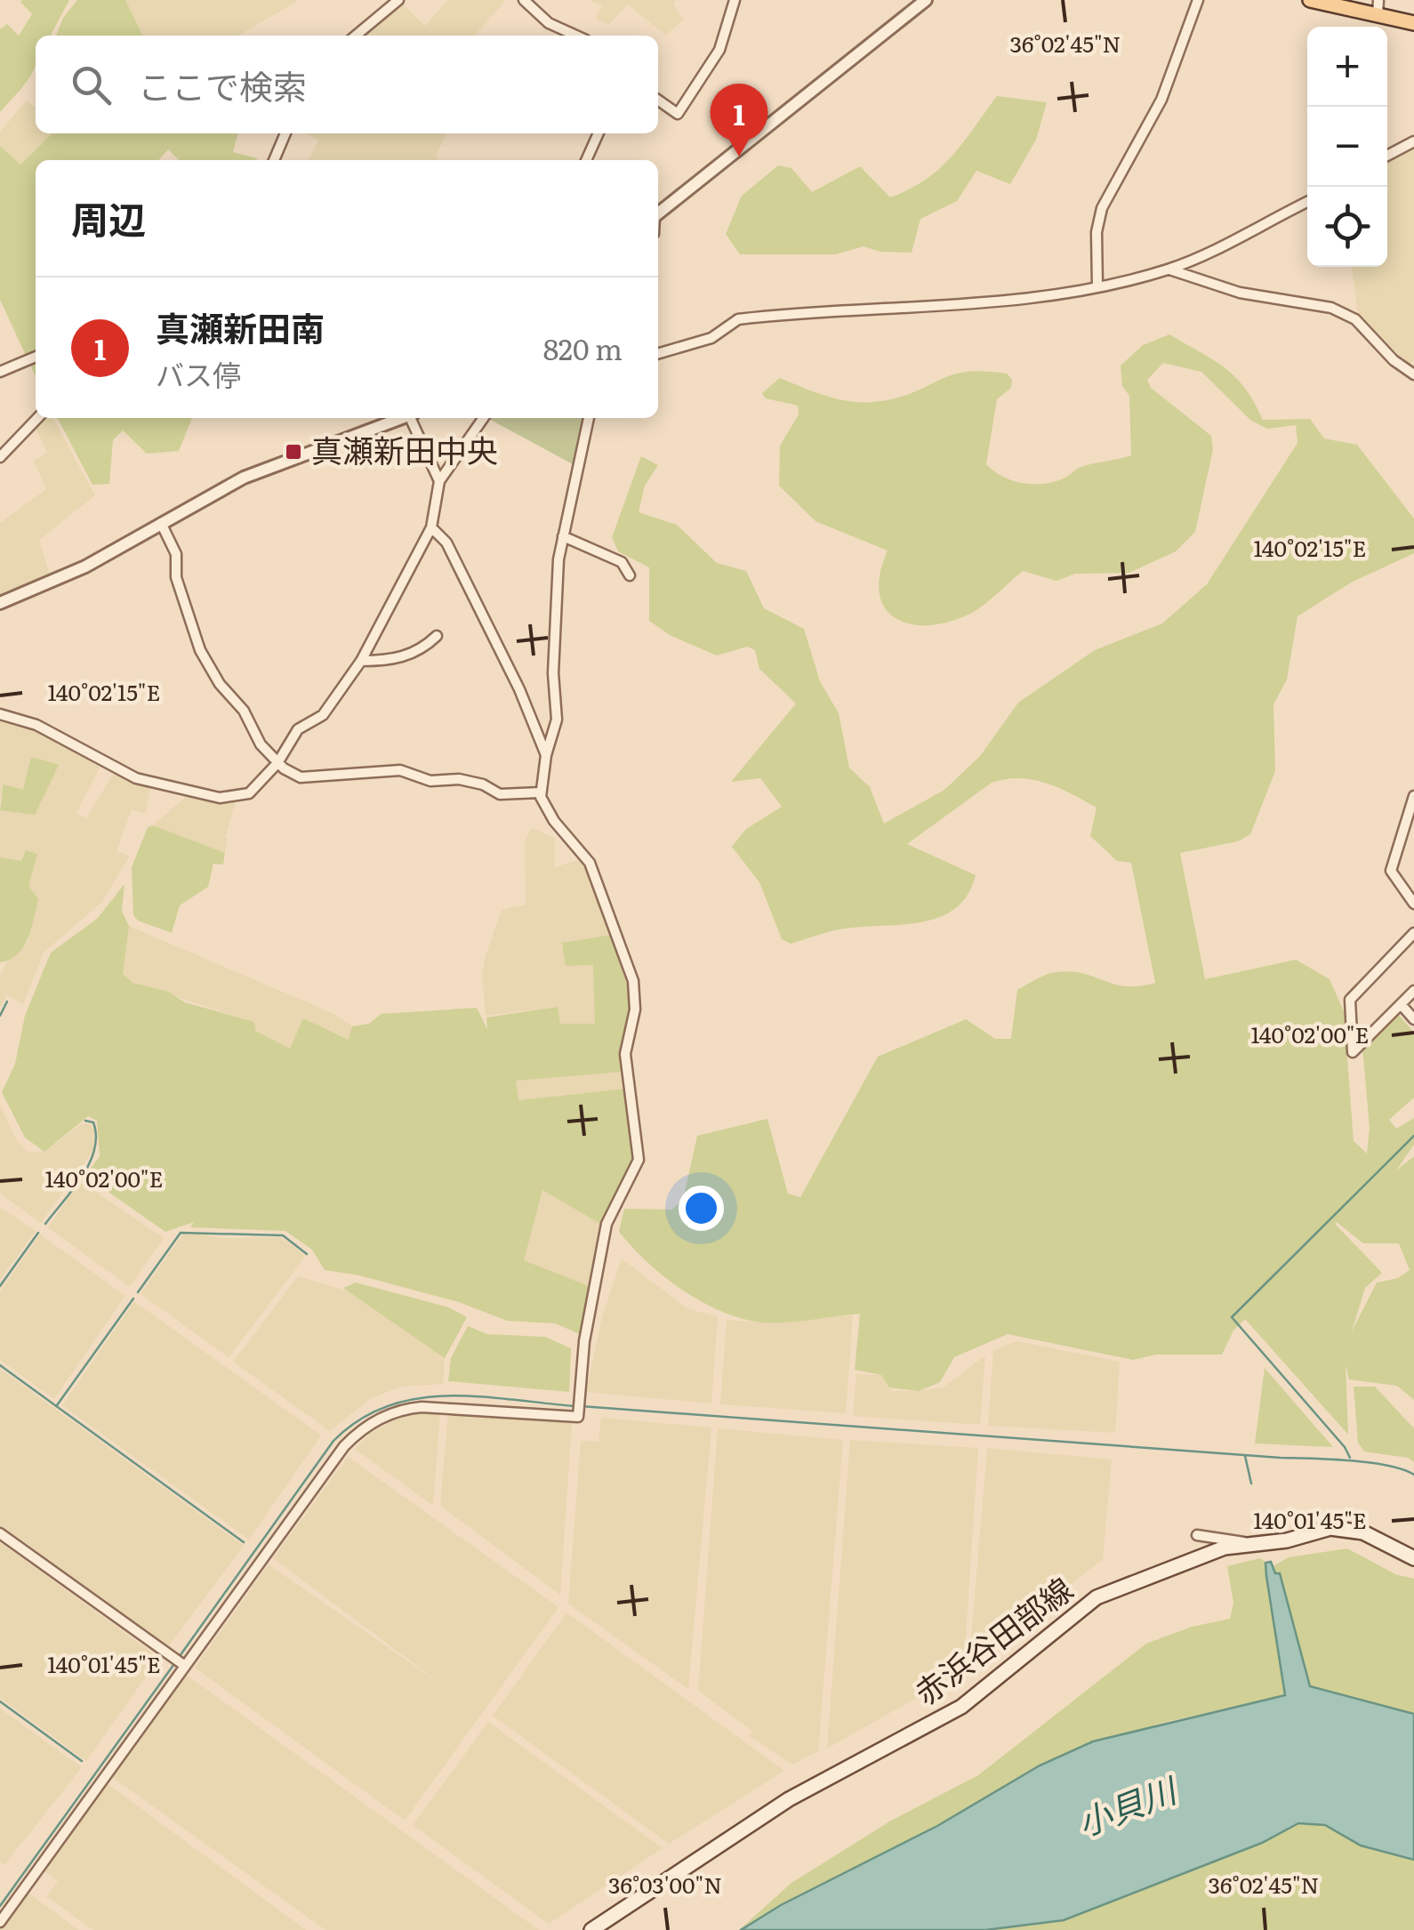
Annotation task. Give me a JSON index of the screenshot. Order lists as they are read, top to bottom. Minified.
{"streets":{"main road":["赤浜谷田部線"]},"water":["小貝川"],"places":{"transit":["真瀬新田中央"]},"page":{"map_buttons":["+","−"],"search":"ここで検索","pins":"1","heading":"周辺","list":[{"mark":"1","name":"真瀬新田南","note":"バス停","value":"820 m"}]},"coordinates":["36°02'45\"N","140°02'15\"E","140°02'00\"E","140°01'45\"E","36°03'00\"N"]}
